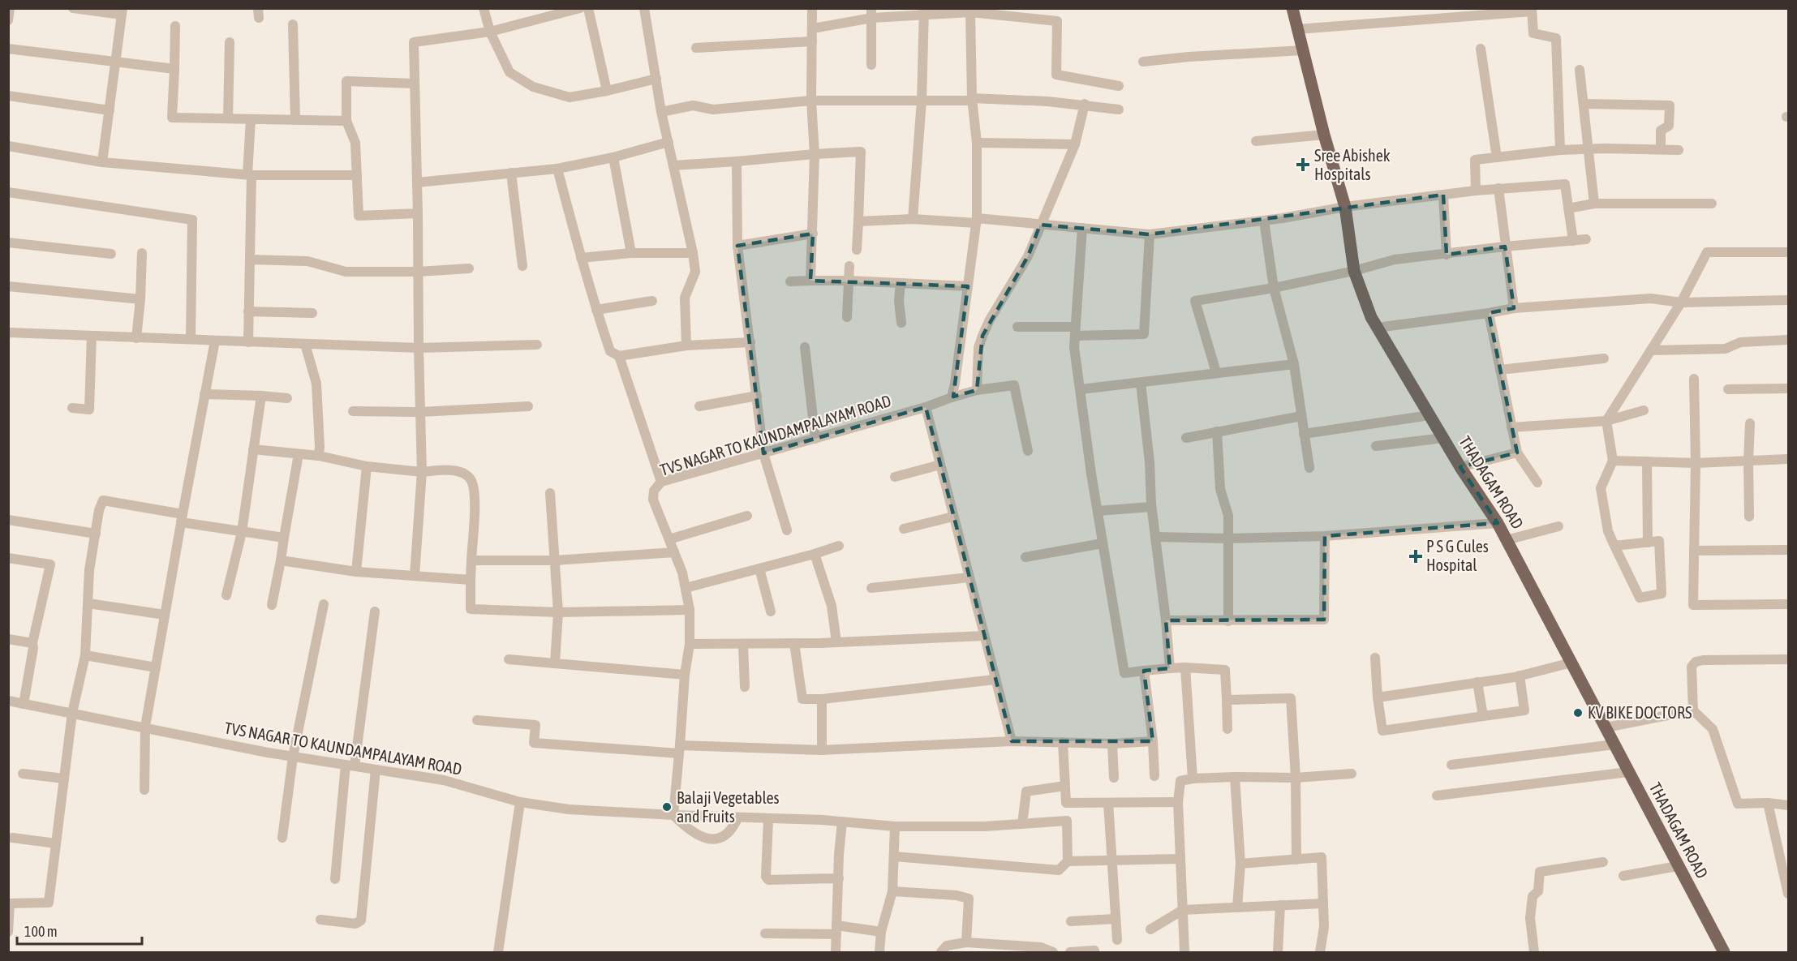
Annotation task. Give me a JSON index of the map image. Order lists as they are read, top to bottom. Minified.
{"streets":{"main road":["THADAGAM ROAD"],"street":["TVS NAGAR TO KAUNDAMPALAYAM ROAD"]},"places":{"health":["Sree Abishek Hospitals","P S G Cules Hospital"],"other":["KV BIKE DOCTORS","Balaji Vegetables and Fruits"]},"scale_bar":"100 m"}
